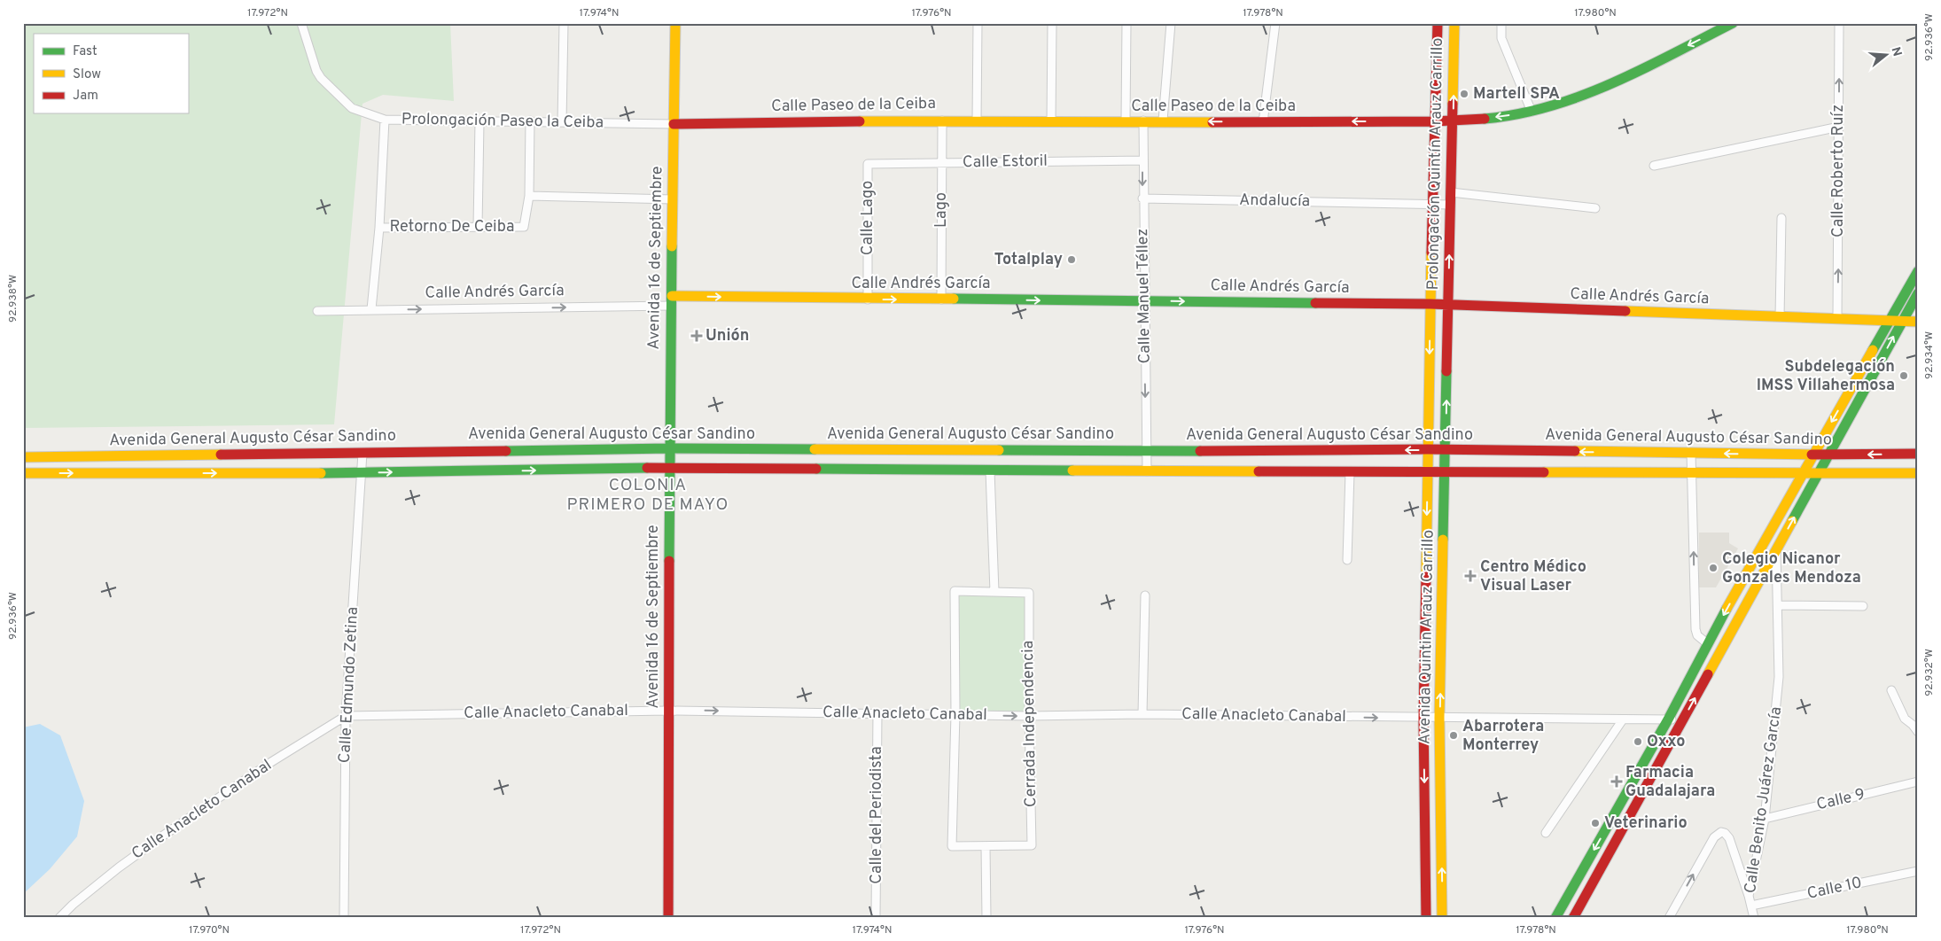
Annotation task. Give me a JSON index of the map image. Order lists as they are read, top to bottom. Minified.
{"streets":{"main road":["Calle Paseo de la Ceiba","Prolongación Quintín Arauz Carrillo","Avenida 16 de Septiembre","Calle Andrés García","Avenida General Augusto César Sandino","Avenida Quintin Arauz Carrillo"],"street":["Prolongación Paseo la Ceiba","Calle Estoril","Calle Roberto Ruíz","Andalucía","Lago","Calle Lago","Retorno De Ceiba","Calle Manuel Téllez","Calle Edmundo Zetina","Calle Anacleto Canabal","Cerrada Independencia","Calle Benito Juárez García","Calle 9","Calle del Periodista","Calle 10"]},"crossings":[["Calle Paseo de la Ceiba","Prolongación Paseo la Ceiba"],["Calle Paseo de la Ceiba","Prolongación Quintín Arauz Carrillo"],["Calle Paseo de la Ceiba","Lago"],["Calle Paseo de la Ceiba","Avenida 16 de Septiembre"],["Calle Paseo de la Ceiba","Calle Manuel Téllez"],["Prolongación Paseo la Ceiba","Avenida 16 de Septiembre"],["Calle Estoril","Lago"],["Calle Estoril","Calle Lago"],["Calle Estoril","Calle Manuel Téllez"],["Prolongación Quintín Arauz Carrillo","Andalucía"],["Prolongación Quintín Arauz Carrillo","Calle Andrés García"],["Prolongación Quintín Arauz Carrillo","Avenida General Augusto César Sandino"],["Prolongación Quintín Arauz Carrillo","Avenida Quintin Arauz Carrillo"],["Calle Roberto Ruíz","Calle Andrés García"],["Andalucía","Calle Manuel Téllez"],["Lago","Calle Andrés García"],["Calle Lago","Calle Andrés García"],["Avenida 16 de Septiembre","Calle Andrés García"],["Avenida 16 de Septiembre","Avenida General Augusto César Sandino"],["Avenida 16 de Septiembre","Calle Anacleto Canabal"],["Calle Andrés García","Calle Manuel Téllez"],["Calle Andrés García","Avenida Quintin Arauz Carrillo"],["Calle Manuel Téllez","Avenida General Augusto César Sandino"],["Avenida General Augusto César Sandino","Avenida Quintin Arauz Carrillo"],["Avenida General Augusto César Sandino","Calle Edmundo Zetina"],["Avenida Quintin Arauz Carrillo","Calle Anacleto Canabal"],["Calle Edmundo Zetina","Calle Anacleto Canabal"],["Calle Anacleto Canabal","Cerrada Independencia"],["Calle Anacleto Canabal","Calle del Periodista"],["Calle Benito Juárez García","Calle 9"],["Calle Benito Juárez García","Calle 10"]],"one_way":["Calle Paseo de la Ceiba","Calle Andrés García","Calle Manuel Téllez"],"districts":["COLONIA PRIMERO DE MAYO"],"places":{"other":["Martell SPA","Totalplay","Subdelegación IMSS Villahermosa","Colegio Nicanor Gonzales Mendoza","Abarrotera Monterrey","Oxxo","Veterinario"],"health":["Unión","Centro Médico Visual Laser","Farmacia Guadalajara"]},"legend":["Fast","Slow","Jam"],"north":"right","coordinates":["17.972°N","17.974°N","17.976°N","17.978°N","17.980°N","92.936°W","92.938°W","92.934°W","92.932°W","17.970°N"]}
